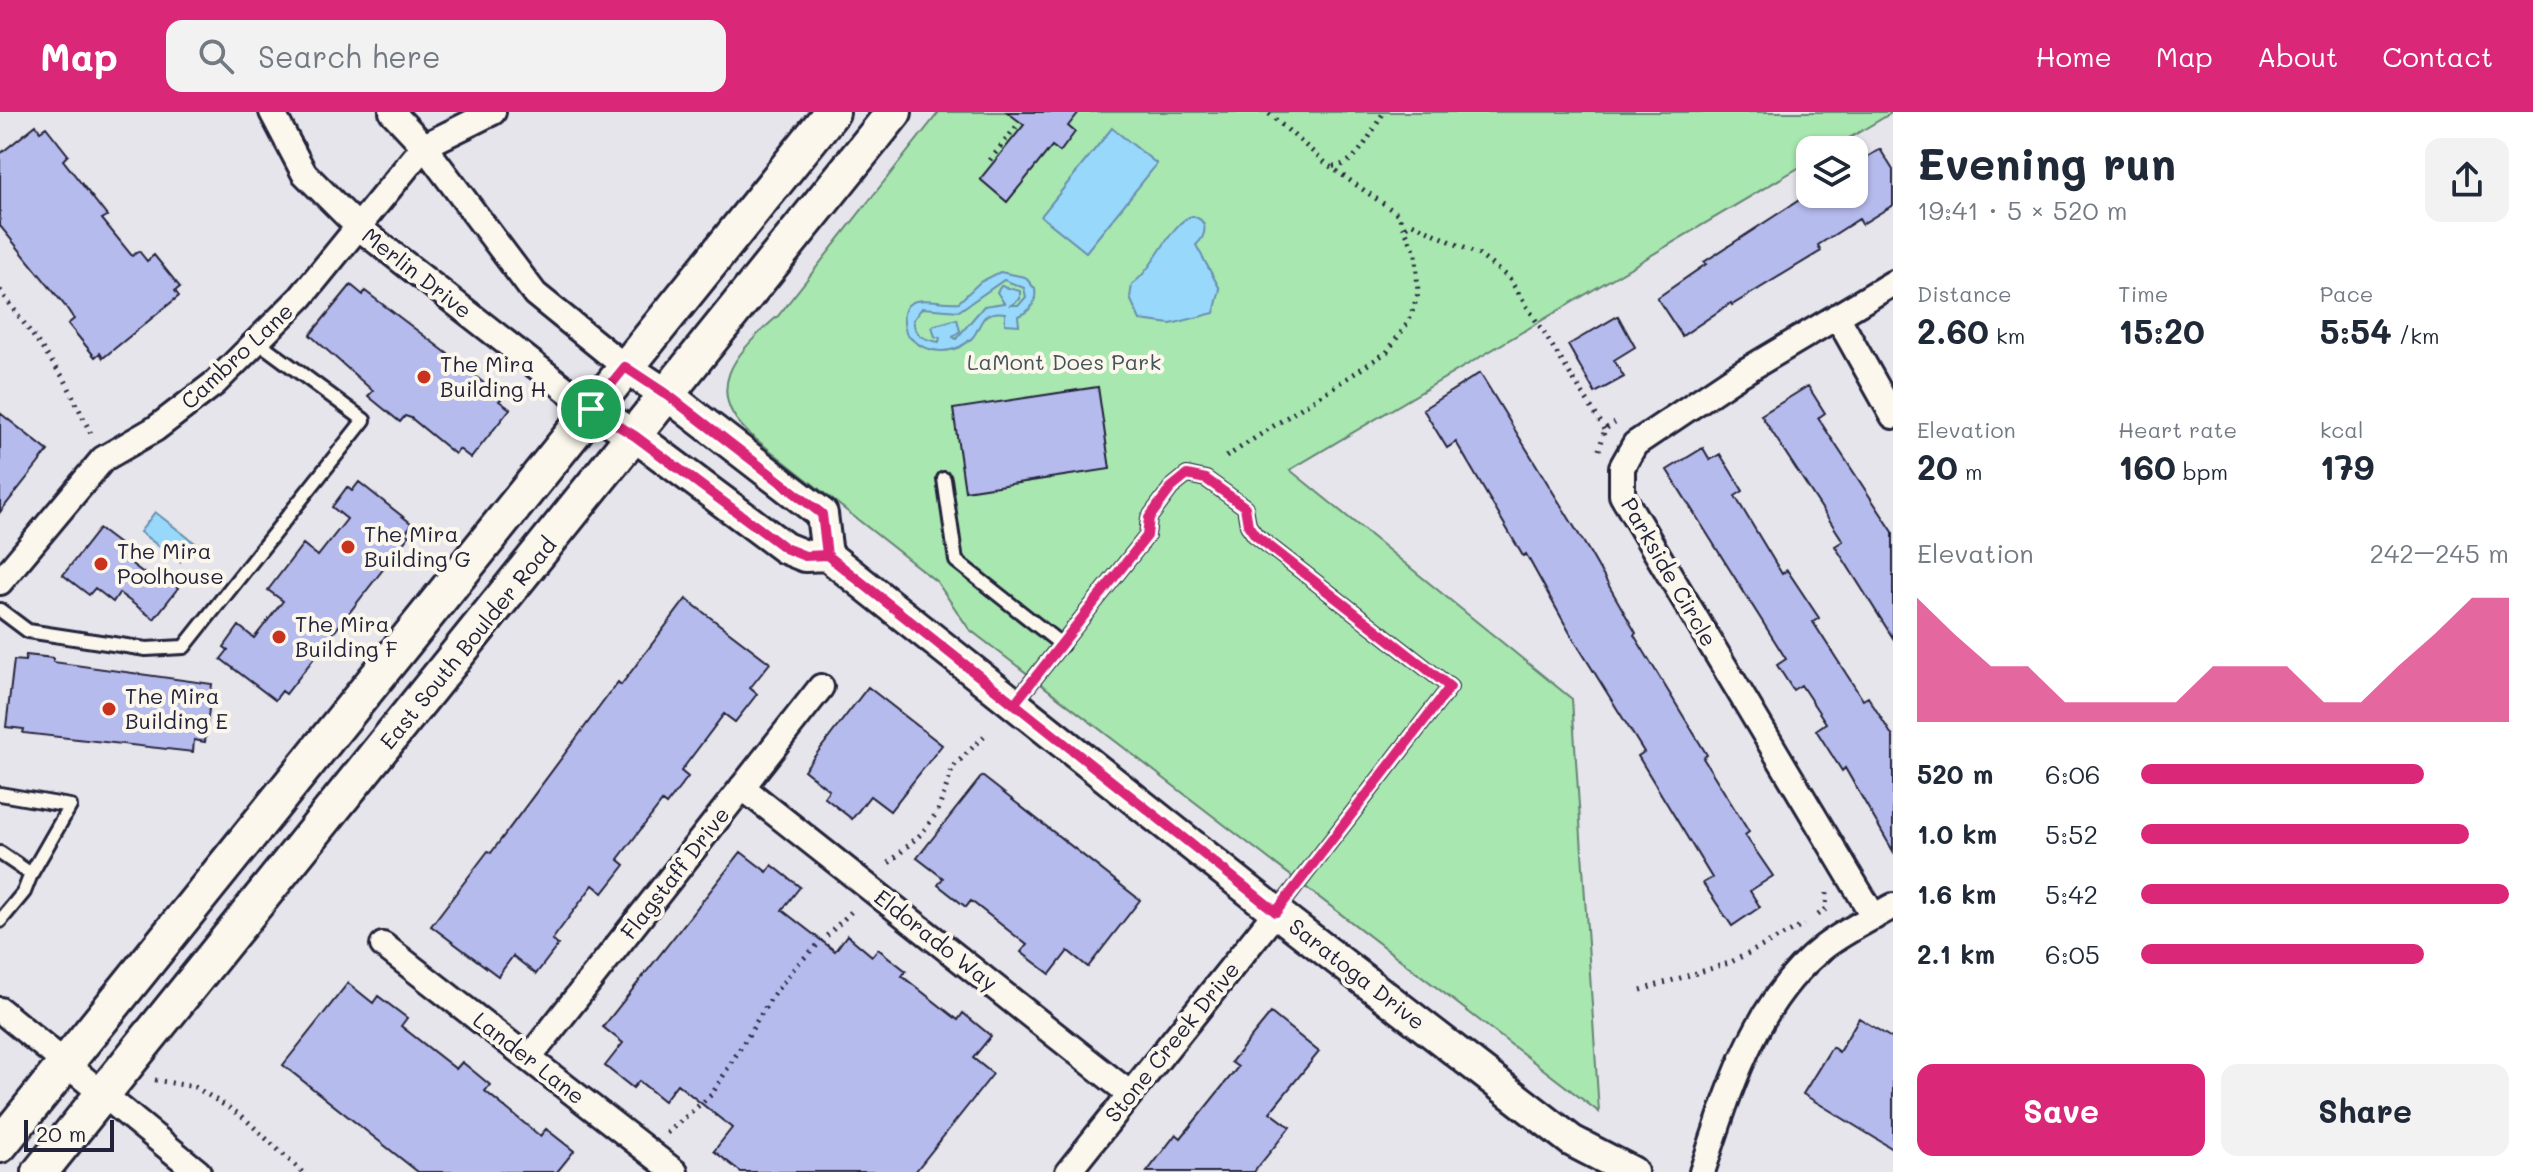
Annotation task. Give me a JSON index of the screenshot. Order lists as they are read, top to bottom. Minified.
{"streets":{"main road":["East South Boulder Road"],"street":["Merlin Drive","Cambro Lane","Parkside Circle","Flagstaff Drive","Eldorado Way","Saratoga Drive","Stone Creek Drive","Lander Lane"]},"crossings":[["Merlin Drive","Cambro Lane"],["Flagstaff Drive","Eldorado Way"],["Flagstaff Drive","Lander Lane"],["Eldorado Way","Stone Creek Drive"],["Saratoga Drive","Stone Creek Drive"]],"parks":["LaMont Does Park"],"places":["The Mira Building H","The Mira Building G","The Mira Poolhouse","The Mira Building F","The Mira Building E"],"scale_bar":"20 m","page":{"header":"Map","search":"Search here","nav":["Home","Map","About","Contact"],"heading":["Evening run","19:41 · 5 × 520 m"],"stats":[["Distance","2.60 km"],["Time","15:20"],["Pace","5:54 /km"],["Elevation","20 m"],["Heart rate","160 bpm"],["kcal","179"]],"chart":["Elevation","242–245 m"],"list":[{"name":"520 m","note":"6:06"},{"name":"1.0 km","note":"5:52"},{"name":"1.6 km","note":"5:42"},{"name":"2.1 km","note":"6:05"}],"buttons":["Save","Share"],"scale":"20 m"}}
